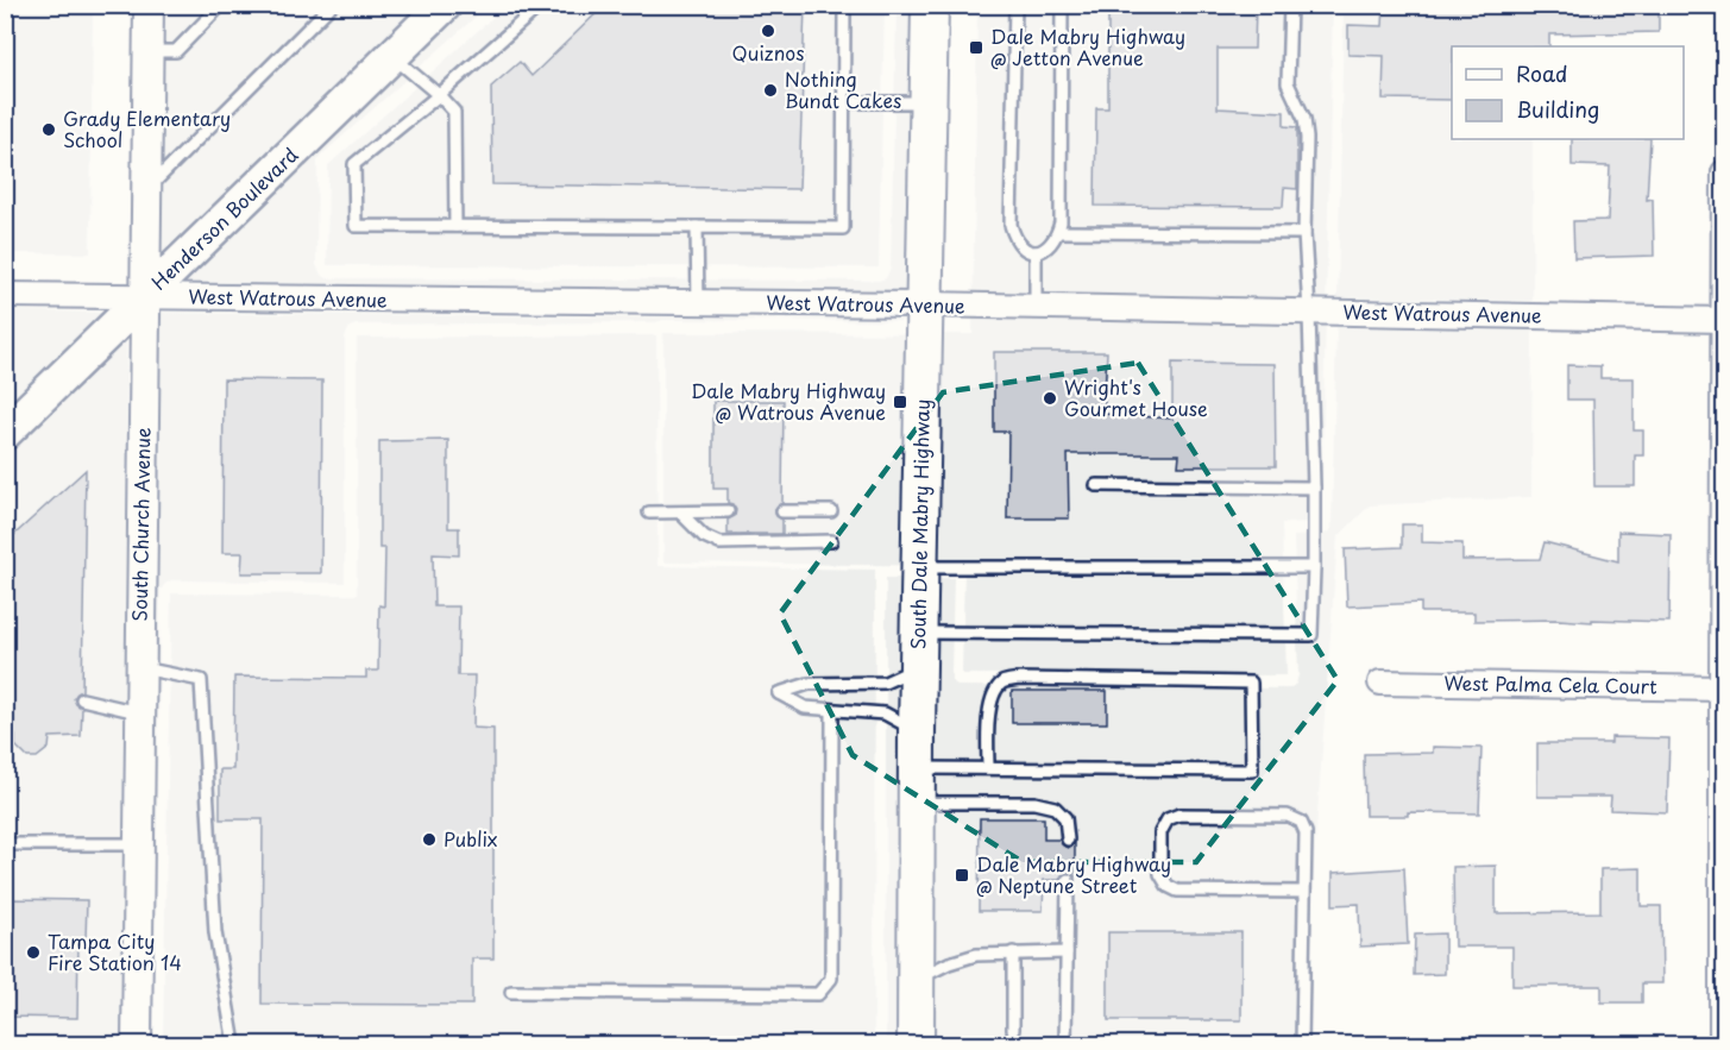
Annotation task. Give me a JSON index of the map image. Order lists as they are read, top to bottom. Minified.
{"streets":{"main road":["Henderson Boulevard","South Dale Mabry Highway"],"street":["West Watrous Avenue","South Church Avenue","West Palma Cela Court"]},"crossings":[["Henderson Boulevard","West Watrous Avenue"],["Henderson Boulevard","South Church Avenue"],["West Watrous Avenue","South Church Avenue"],["West Watrous Avenue","South Dale Mabry Highway"]],"places":{"other":["Quiznos","Nothing Bundt Cakes","Grady Elementary School","Wright's Gourmet House","Publix","Tampa City Fire Station 14"],"transit":["Dale Mabry Highway @ Jetton Avenue","Dale Mabry Highway @ Watrous Avenue","Dale Mabry Highway @ Neptune Street"]},"legend":["Road","Building"]}
